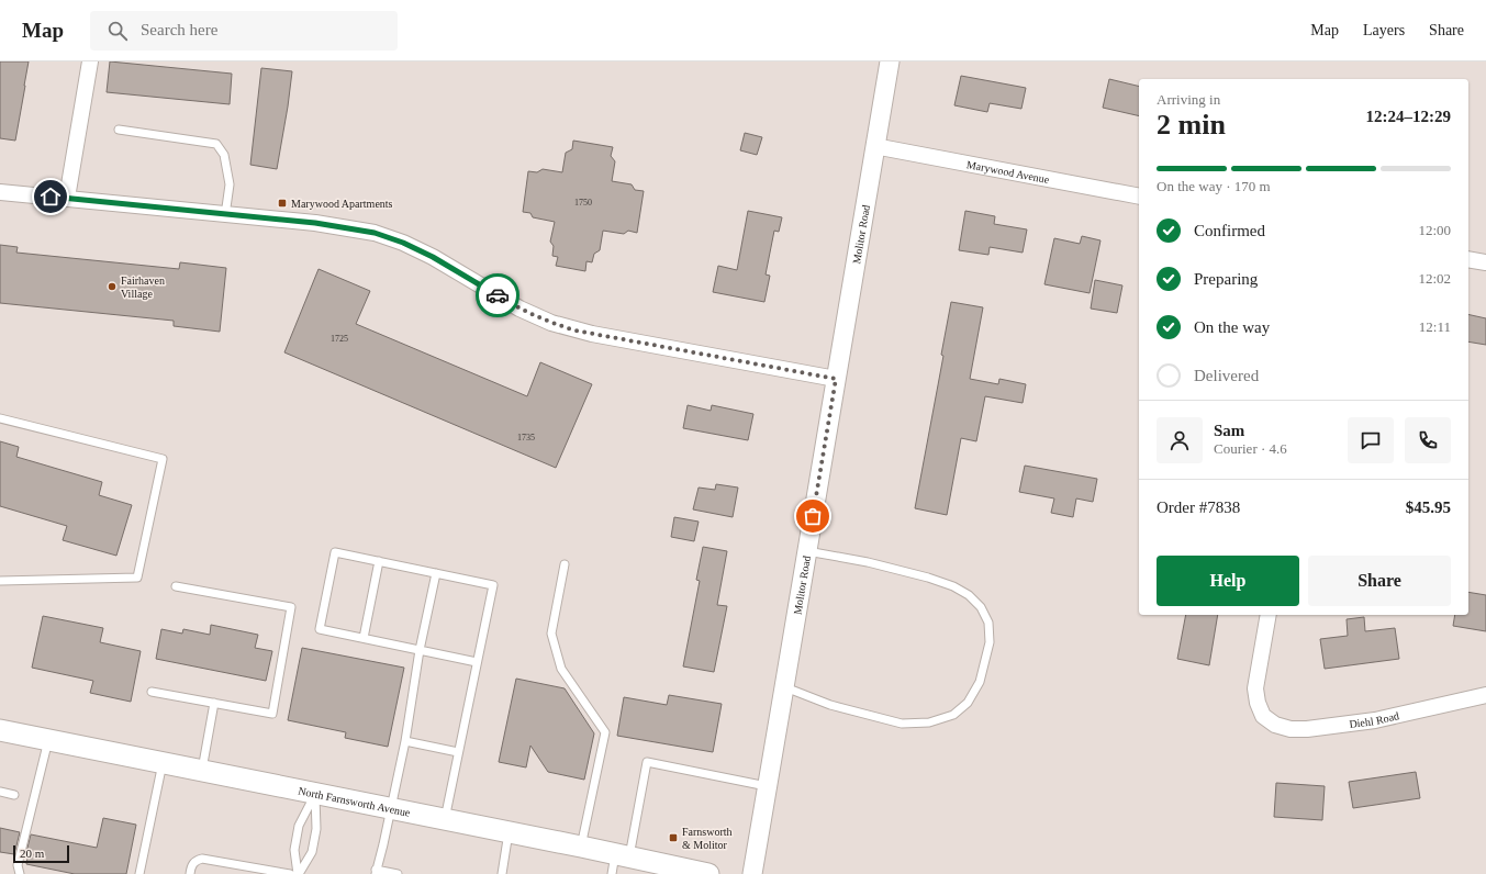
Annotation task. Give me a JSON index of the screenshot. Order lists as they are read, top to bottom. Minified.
{"streets":{"main road":["North Farnsworth Avenue"],"street":["Marywood Avenue","Molitor Road","Diehl Road"]},"crossings":[["Marywood Avenue","Molitor Road"]],"places":{"transit":["Marywood Apartments","Farnsworth & Molitor"],"other":["Fairhaven Village"]},"house_numbers":["1750","1725","1735"],"scale_bar":"20 m","page":{"header":"Map","search":"Search here","nav":["Map","Layers","Share"],"heading":["2 min","Arriving in","12:24–12:29"],"panel":["Sam","Courier · 4.6","Order #7838","$45.95"],"bar":"On the way · 170 m","list":[["Confirmed","12:00"],["Preparing","12:02"],["On the way","12:11"],"Delivered"],"buttons":["Help","Share"],"scale":"20 m"}}
